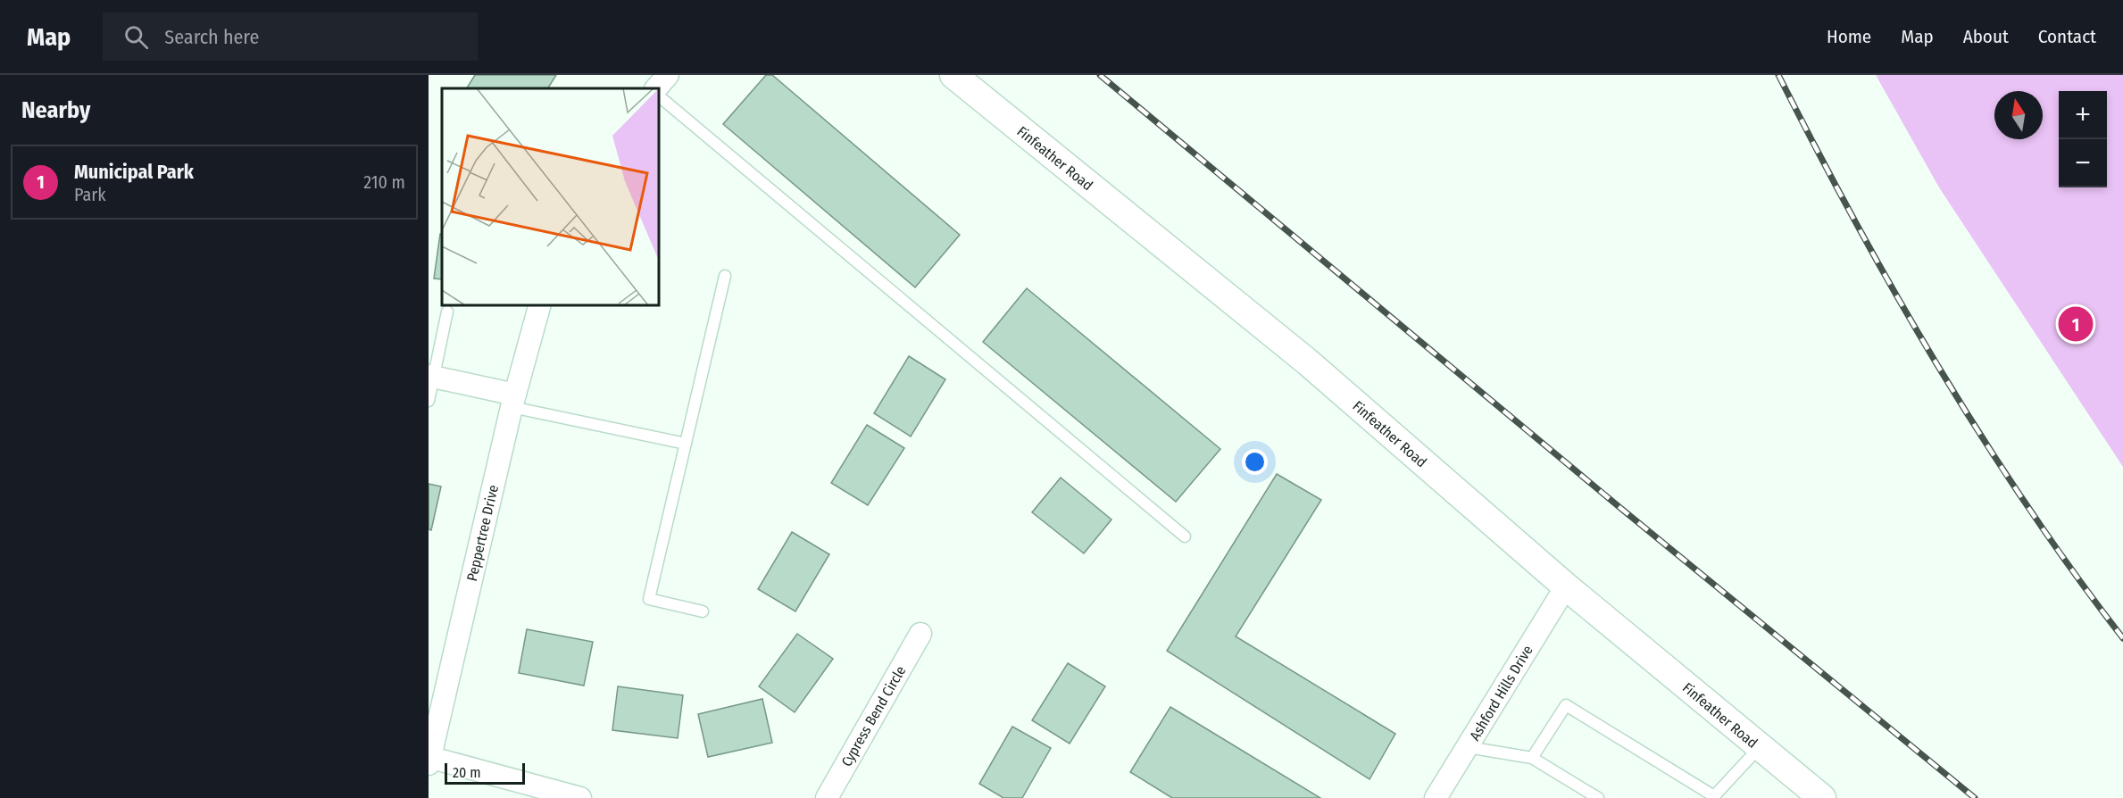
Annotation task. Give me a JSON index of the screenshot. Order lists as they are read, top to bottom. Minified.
{"streets":{"street":["Finfeather Road","Peppertree Drive","Ashford Hills Drive","Cypress Bend Circle"]},"crossings":[["Finfeather Road","Ashford Hills Drive"]],"scale_bar":"20 m","north":"top","page":{"header":"Map","search":"Search here","nav":["Home","Map","About","Contact"],"heading":"Nearby","map_buttons":["+","−"],"list":[{"mark":"1","name":"Municipal Park","note":"Park","value":"210 m"}],"pins":"1","scale":"20 m"}}
